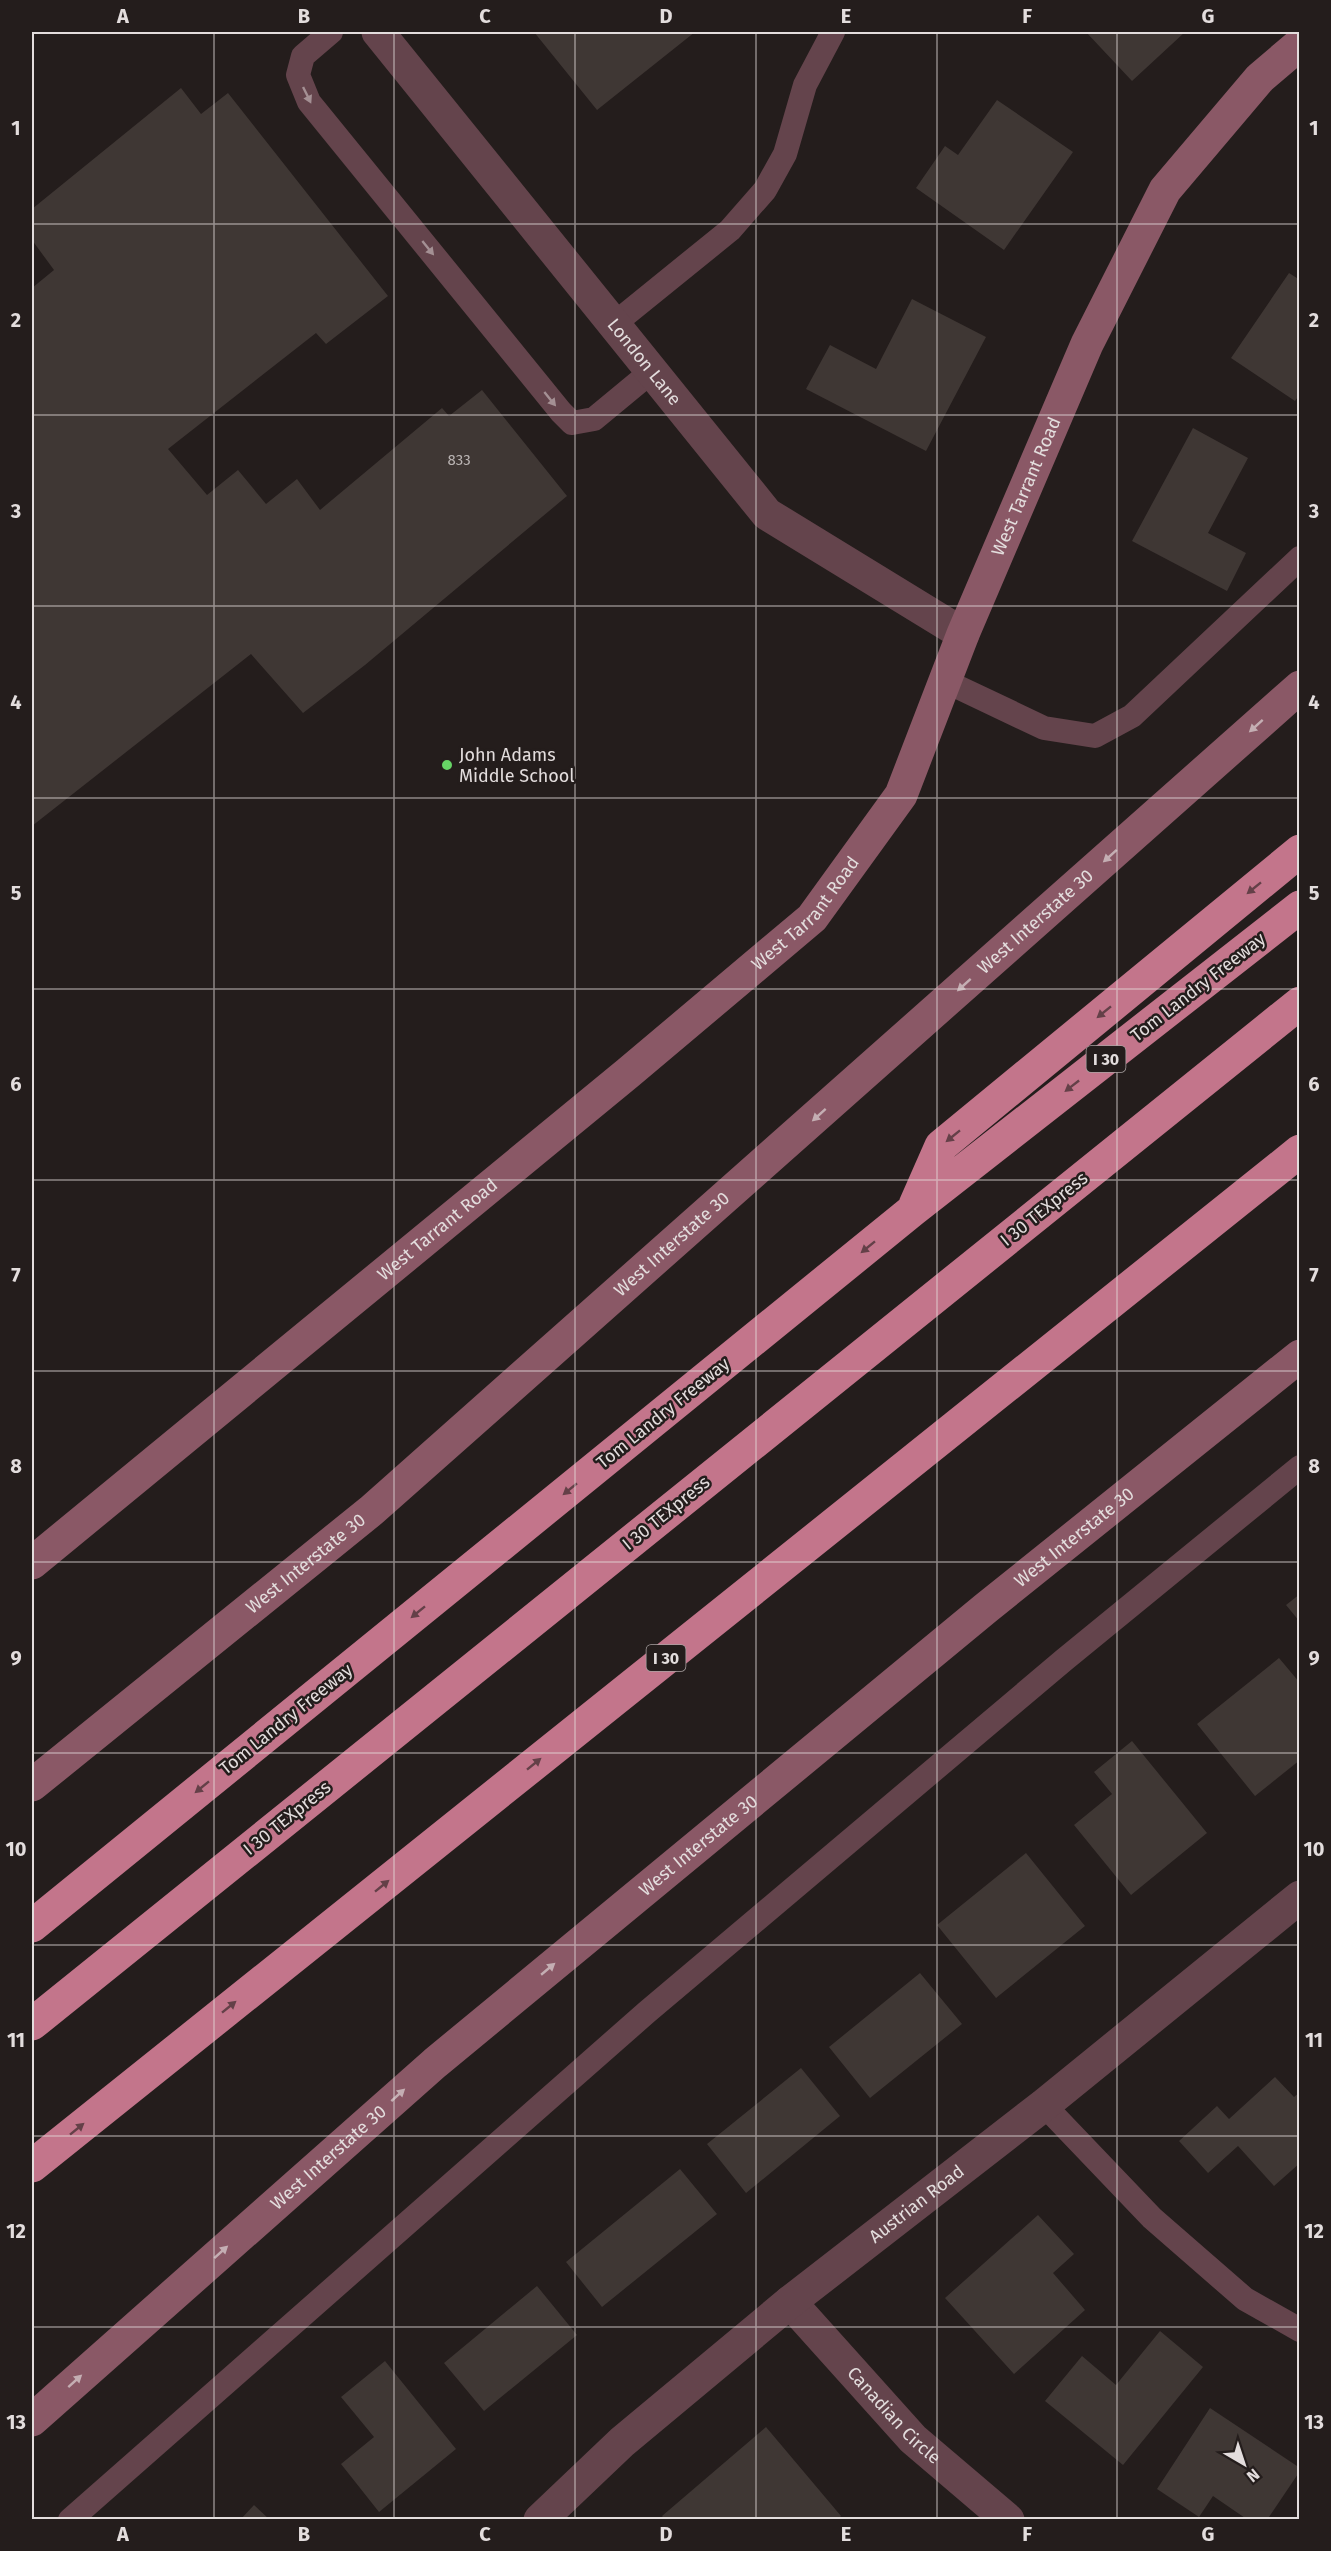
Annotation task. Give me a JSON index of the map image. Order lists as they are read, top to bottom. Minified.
{"streets":{"highway":["Tom Landry Freeway","I 30","I 30 TEXpress"],"main road":["West Tarrant Road","West Interstate 30"],"street":["London Lane","Austrian Road","Canadian Circle"]},"crossings":[["London Lane","West Tarrant Road"],["Austrian Road","Canadian Circle"]],"places":["John Adams Middle School"],"house_numbers":["833"],"north":"bottom right","grid":{"columns":["A","B","C","D","E","F","G"],"rows":["1","2","3","4","5","6","7","8","9","10","11","12","13"]}}
